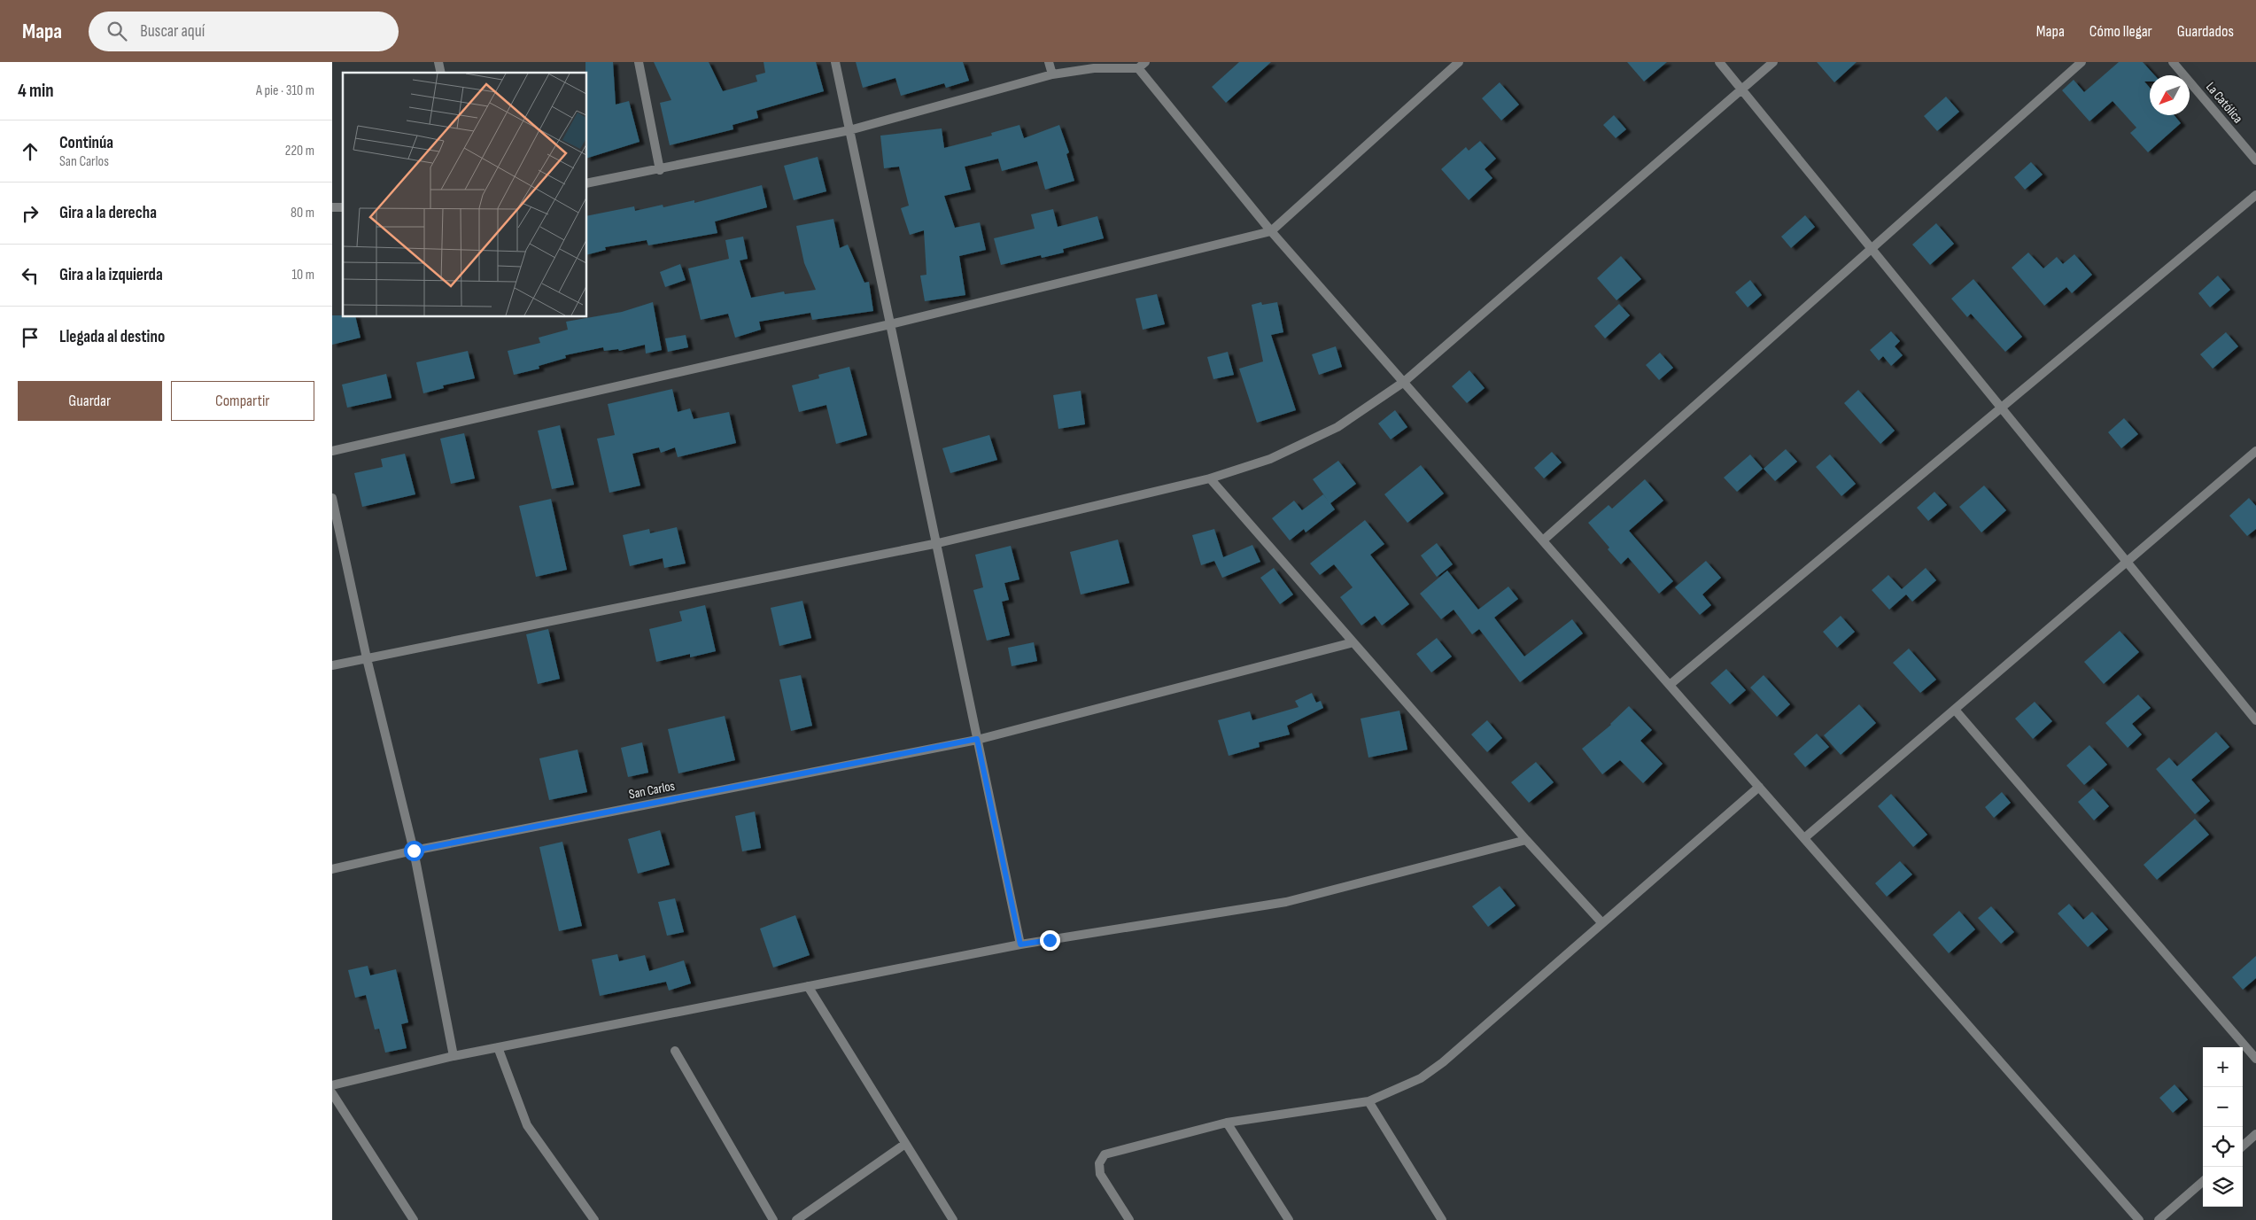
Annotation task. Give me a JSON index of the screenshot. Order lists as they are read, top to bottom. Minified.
{"streets":{"street":["La Católica","San Carlos"]},"north":"bottom left","page":{"header":"Mapa","search":"Buscar aquí","nav":["Mapa","Cómo llegar","Guardados"],"heading":["4 min","A pie · 310 m"],"list":[["Continúa","San Carlos","220 m"],["Gira a la derecha","80 m"],["Gira a la izquierda","10 m"],"Llegada al destino"],"buttons":["Guardar","Compartir"],"map_buttons":["+","−"]}}
